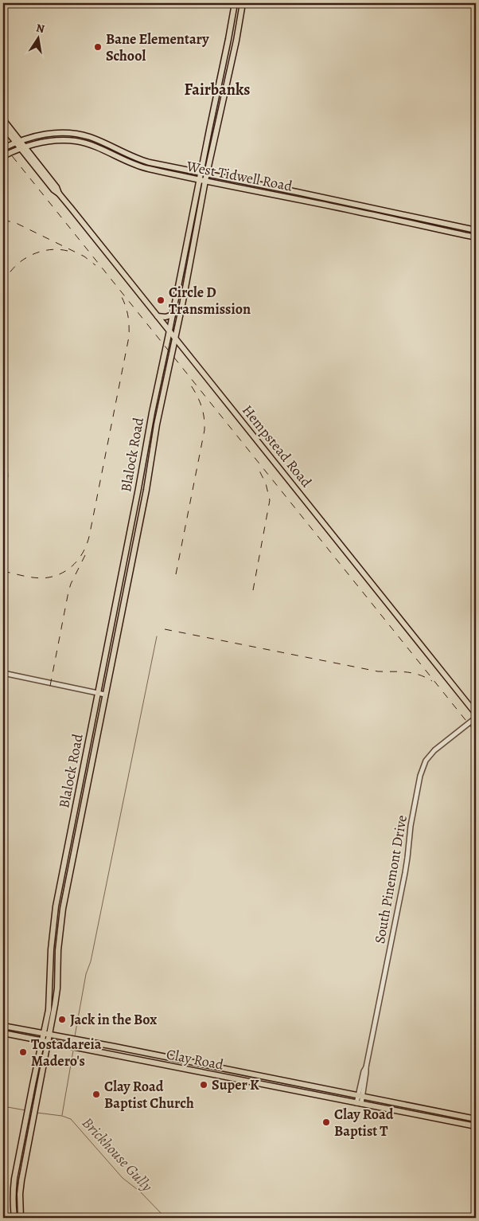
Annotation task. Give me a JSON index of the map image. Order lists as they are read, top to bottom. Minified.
{"streets":{"main road":["West Tidwell Road","Hempstead Road","Blalock Road","Clay Road"],"street":["South Pinemont Drive"]},"crossings":[["West Tidwell Road","Hempstead Road"],["West Tidwell Road","Blalock Road"],["Hempstead Road","Blalock Road"],["Blalock Road","Clay Road"],["South Pinemont Drive","Clay Road"]],"districts":["Fairbanks"],"water":["Brickhouse Gully"],"places":["Bane Elementary School","Circle D Transmission","Jack in the Box","Tostadareia Madero's","Super K","Clay Road Baptist Church","Clay Road Baptist T"],"north":"top"}
